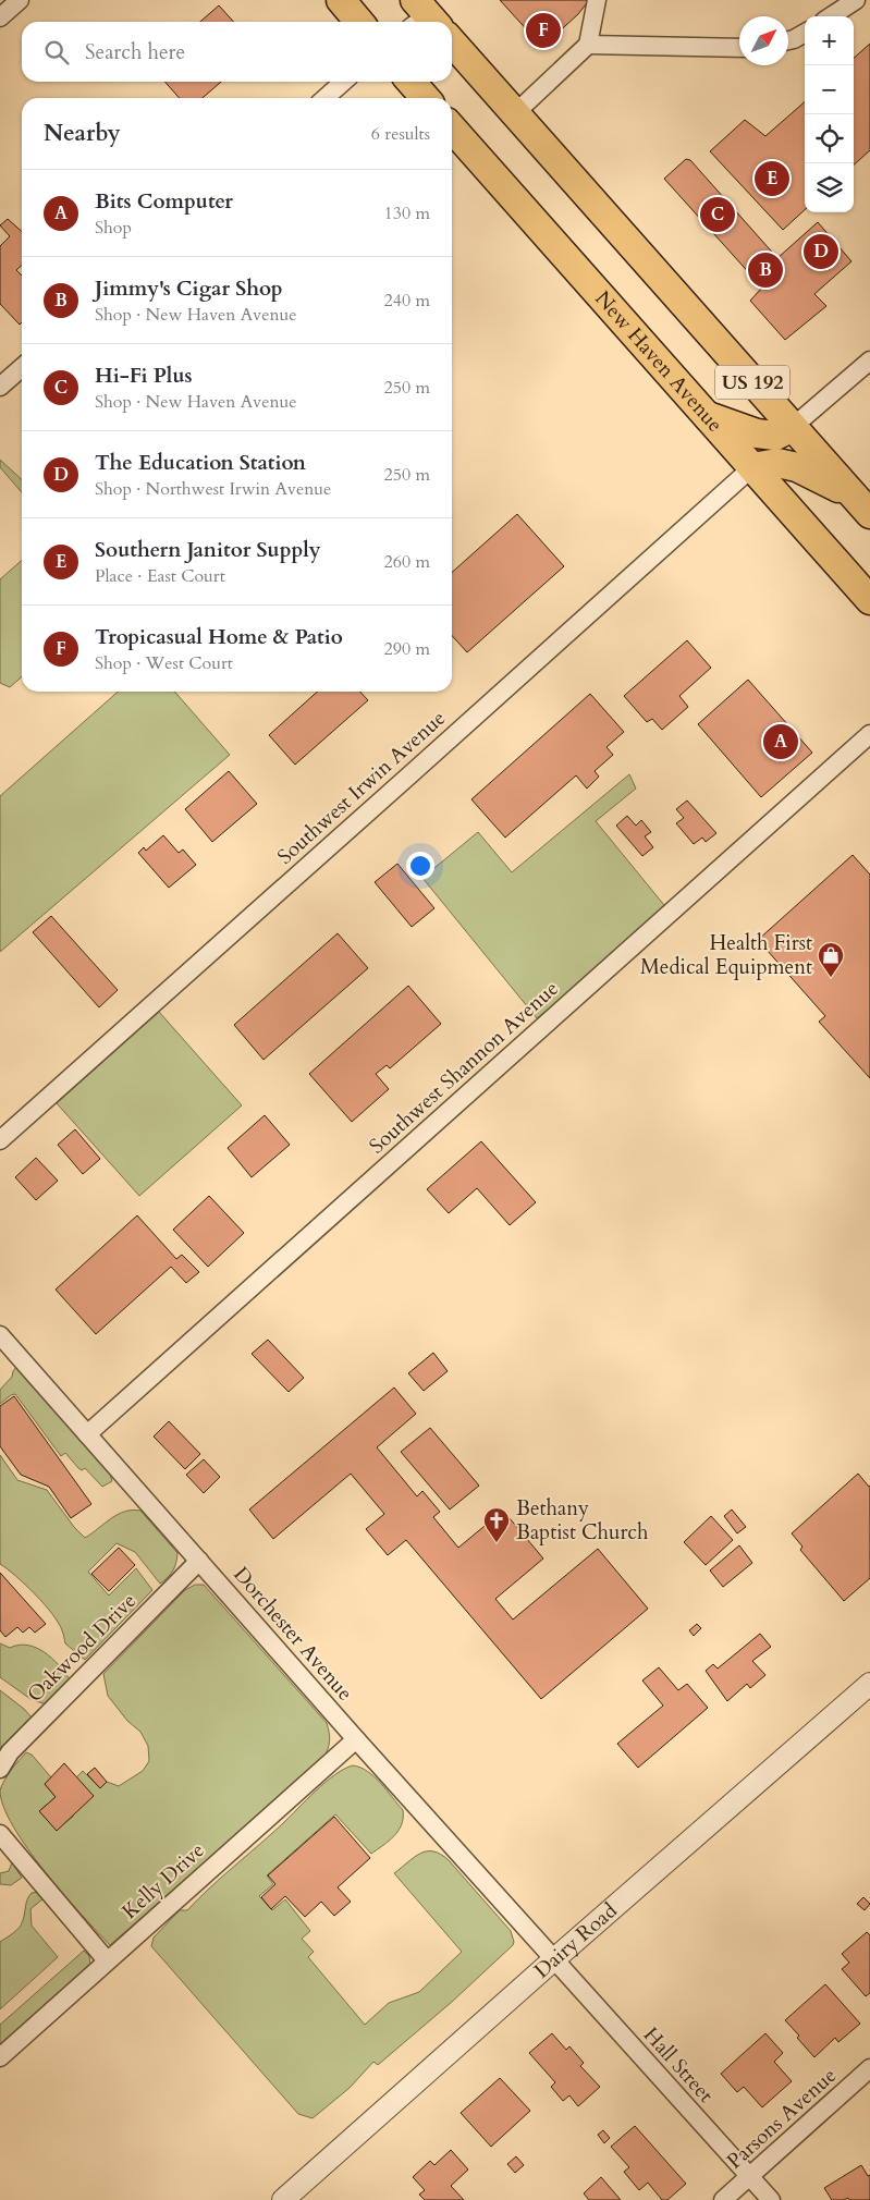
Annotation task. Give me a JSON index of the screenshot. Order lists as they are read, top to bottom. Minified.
{"streets":{"main road":["New Haven Avenue","US 192"],"street":["Southwest Irwin Avenue","Southwest Shannon Avenue","Dorchester Avenue","Oakwood Drive","Kelly Drive","Dairy Road","Hall Street","Parsons Avenue"]},"crossings":[["New Haven Avenue","Southwest Irwin Avenue"],["Southwest Shannon Avenue","Dorchester Avenue"],["Dorchester Avenue","Oakwood Drive"],["Dorchester Avenue","Kelly Drive"],["Dorchester Avenue","Dairy Road"],["Dorchester Avenue","Hall Street"],["Dairy Road","Hall Street"],["Hall Street","Parsons Avenue"]],"places":{"shop":["Health First Medical Equipment"],"church":["Bethany Baptist Church"]},"north":"top right","page":{"pins":["F","E","C","D","B","A"],"map_buttons":["+","−"],"search":"Search here","heading":["Nearby","6 results"],"list":[{"mark":"A","name":"Bits Computer","note":"Shop","value":"130 m"},{"mark":"B","name":"Jimmy's Cigar Shop","note":"Shop · New Haven Avenue","value":"240 m"},{"mark":"C","name":"Hi-Fi Plus","note":"Shop · New Haven Avenue","value":"250 m"},{"mark":"D","name":"The Education Station","note":"Shop · Northwest Irwin Avenue","value":"250 m"},{"mark":"E","name":"Southern Janitor Supply","note":"Place · East Court","value":"260 m"},{"mark":"F","name":"Tropicasual Home & Patio","note":"Shop · West Court","value":"290 m"}]}}
